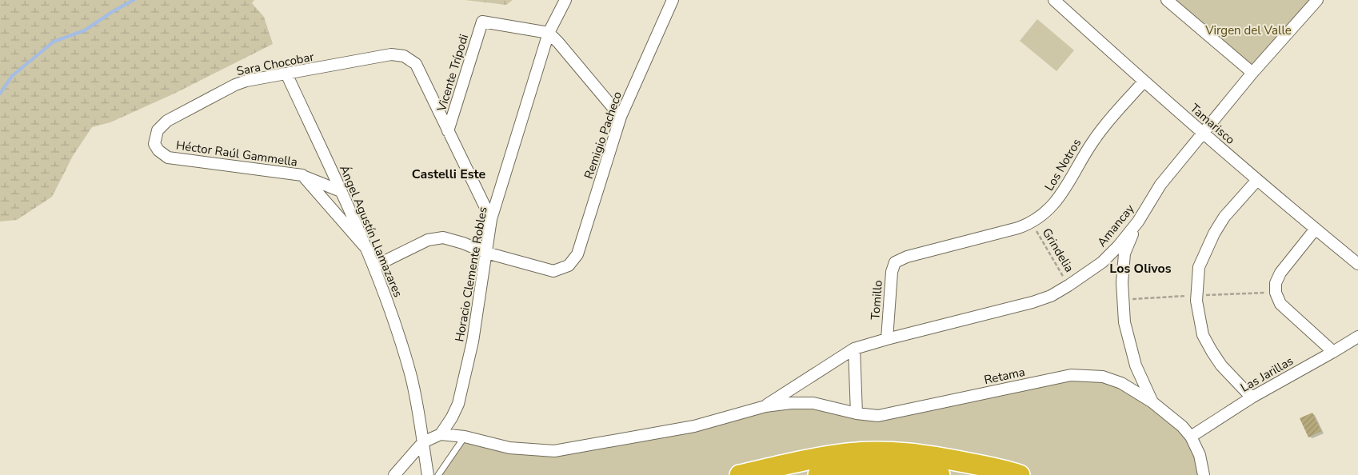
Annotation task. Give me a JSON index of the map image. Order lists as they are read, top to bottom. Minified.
{"streets":{"street":["Sara Chocobar","Vicente Trípodi","Tamarisco","Remigio Pacheco","Héctor Raúl Gammella","Los Notros","Amancay","Ángel Agustín Llamazares","Horacio Clemente Robles","Tomillo","Las Jarillas","Retama"],"path":["Grindelia"]},"crossings":[["Sara Chocobar","Vicente Trípodi"],["Sara Chocobar","Héctor Raúl Gammella"],["Sara Chocobar","Ángel Agustín Llamazares"],["Vicente Trípodi","Horacio Clemente Robles"],["Tamarisco","Los Notros"],["Tamarisco","Amancay"],["Remigio Pacheco","Horacio Clemente Robles"],["Héctor Raúl Gammella","Ángel Agustín Llamazares"],["Los Notros","Grindelia"],["Los Notros","Tomillo"],["Amancay","Grindelia"],["Amancay","Tomillo"],["Amancay","Retama"],["Las Jarillas","Retama"]],"districts":["Castelli Este","Los Olivos"],"parks":["Virgen del Valle"]}
